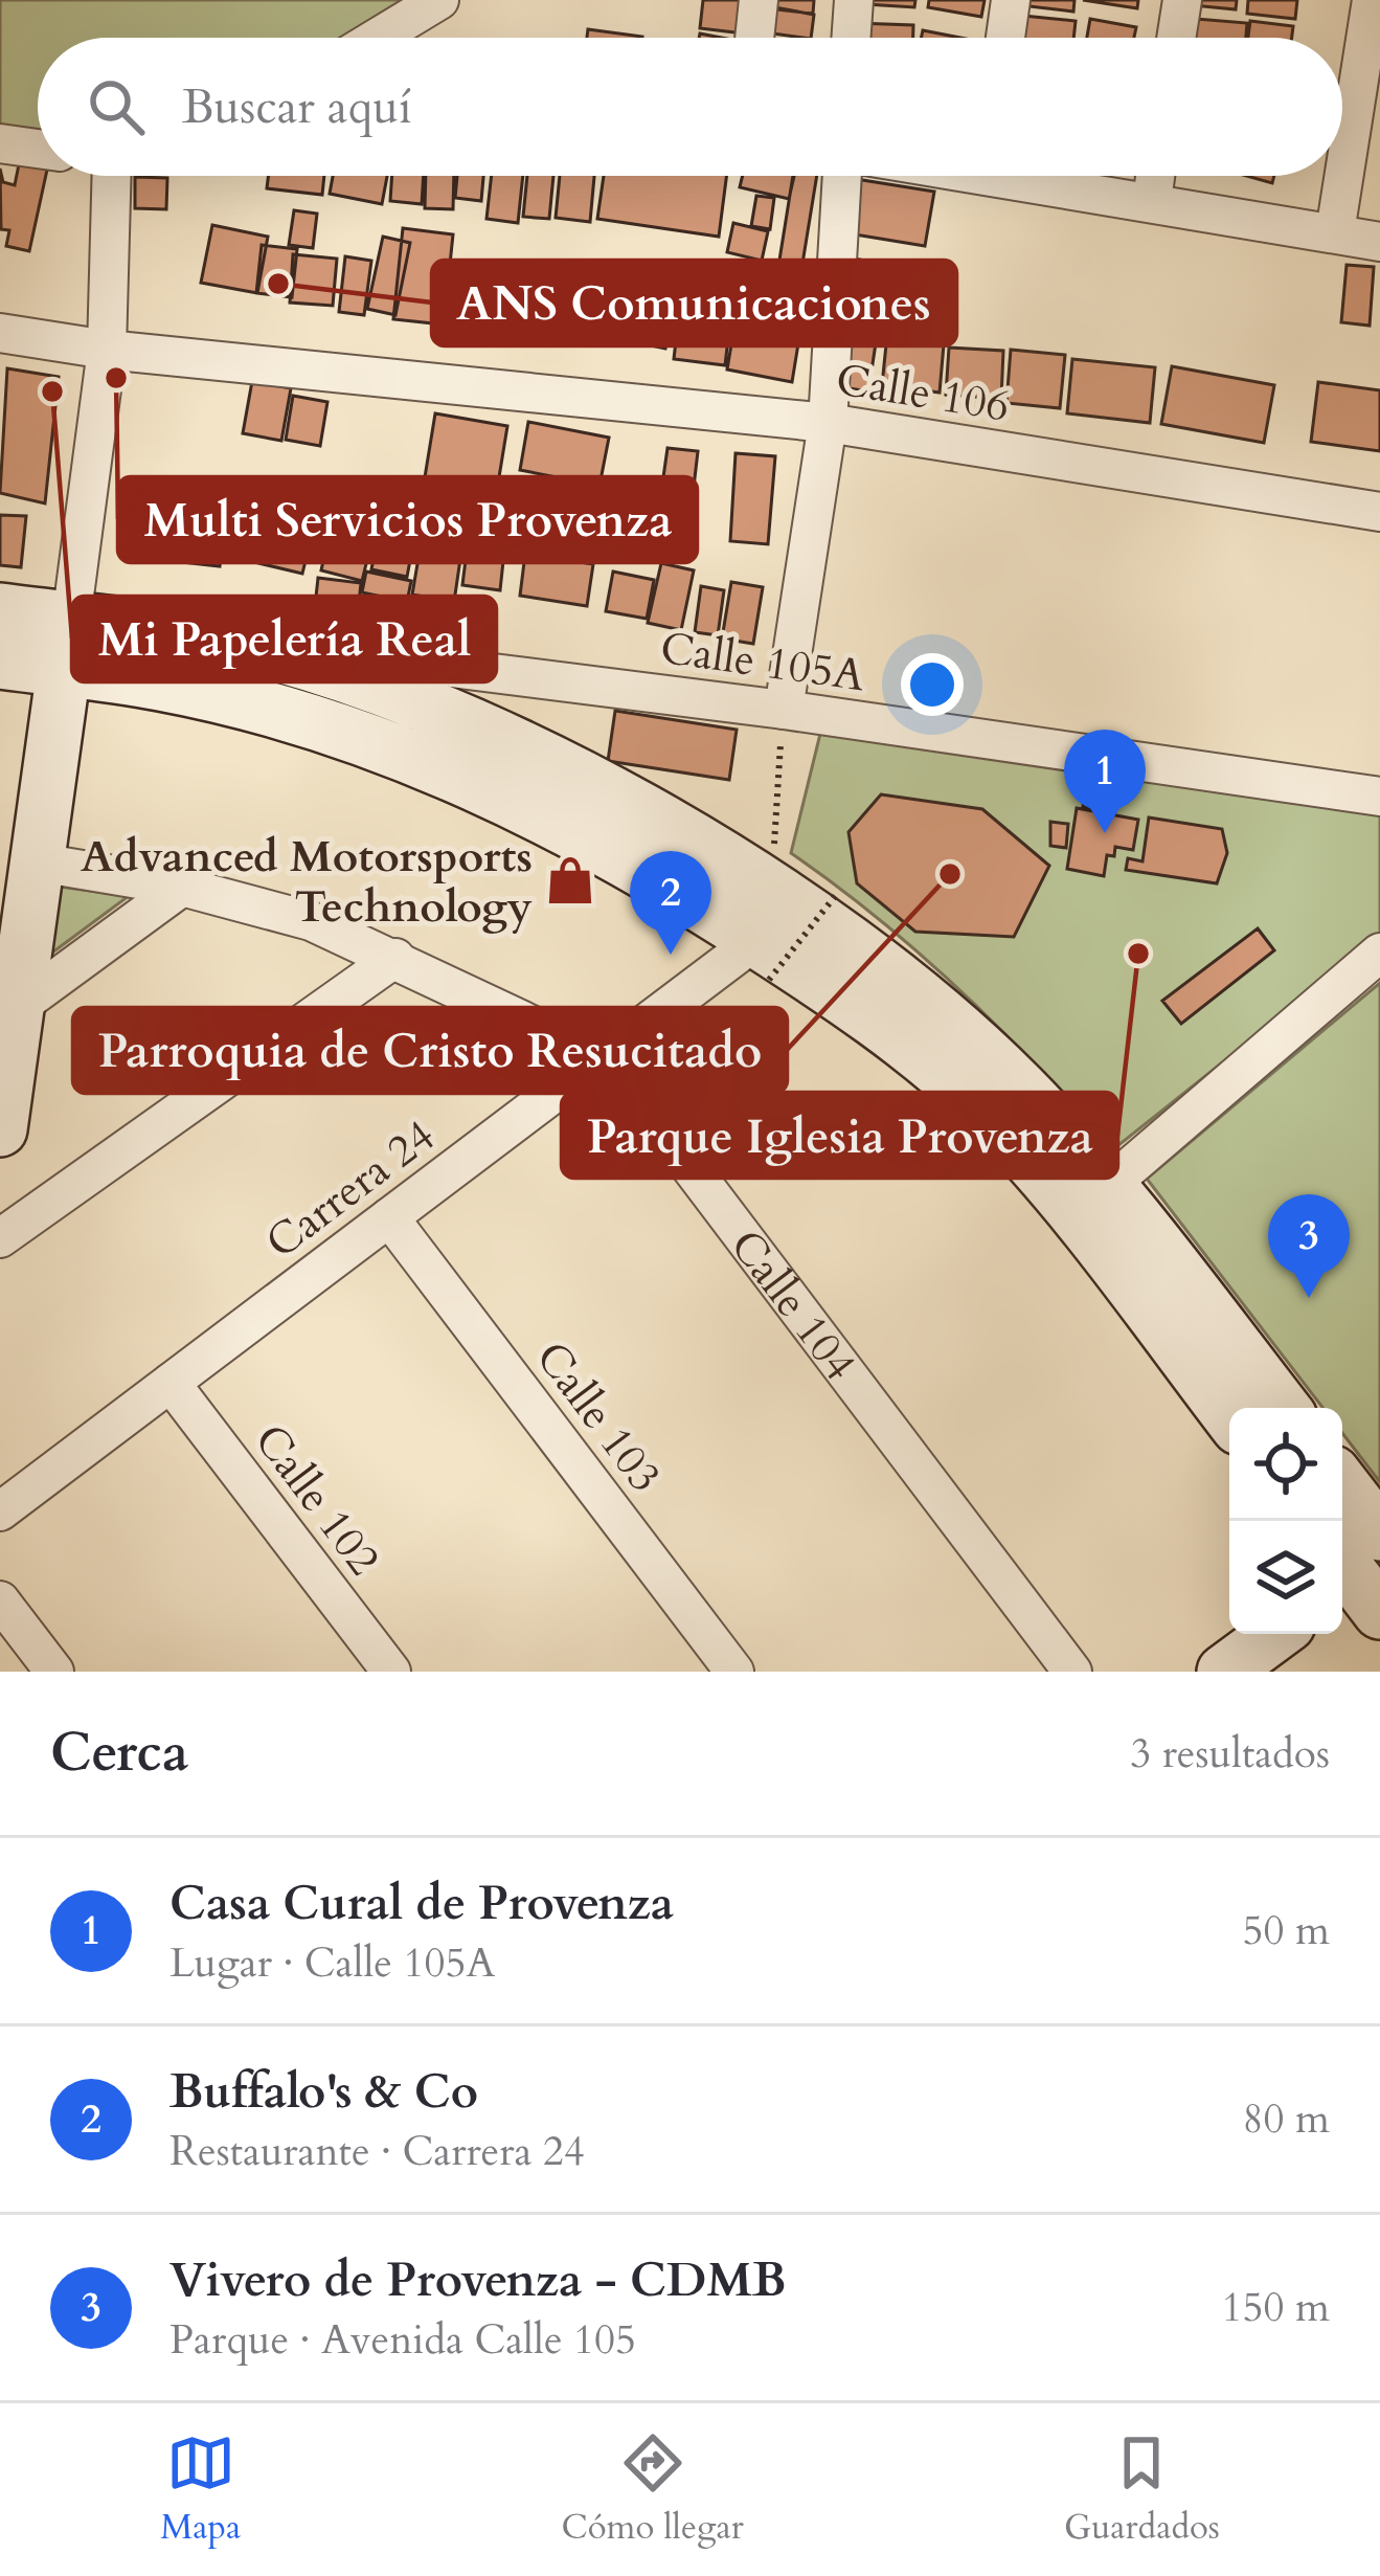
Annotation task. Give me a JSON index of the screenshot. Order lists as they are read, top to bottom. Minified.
{"streets":{"street":["Calle 106","Calle 105A","Carrera 24","Calle 104","Calle 103","Calle 102"]},"crossings":[["Carrera 24","Calle 104"],["Carrera 24","Calle 103"],["Carrera 24","Calle 102"]],"places":{"other":["ANS Comunicaciones","Multi Servicios Provenza","Mi Papelería Real","Parroquia de Cristo Resucitado","Parque Iglesia Provenza"],"shop":["Advanced Motorsports Technology"]},"page":{"search":"Buscar aquí","pins":["1","2","3"],"heading":["Cerca","3 resultados"],"list":[{"mark":"1","name":"Casa Cural de Provenza","note":"Lugar · Calle 105A","value":"50 m"},{"mark":"2","name":"Buffalo's & Co","note":"Restaurante · Carrera 24","value":"80 m"},{"mark":"3","name":"Vivero de Provenza - CDMB","note":"Parque · Avenida Calle 105","value":"150 m"}],"nav":["Mapa","Cómo llegar","Guardados"]}}
